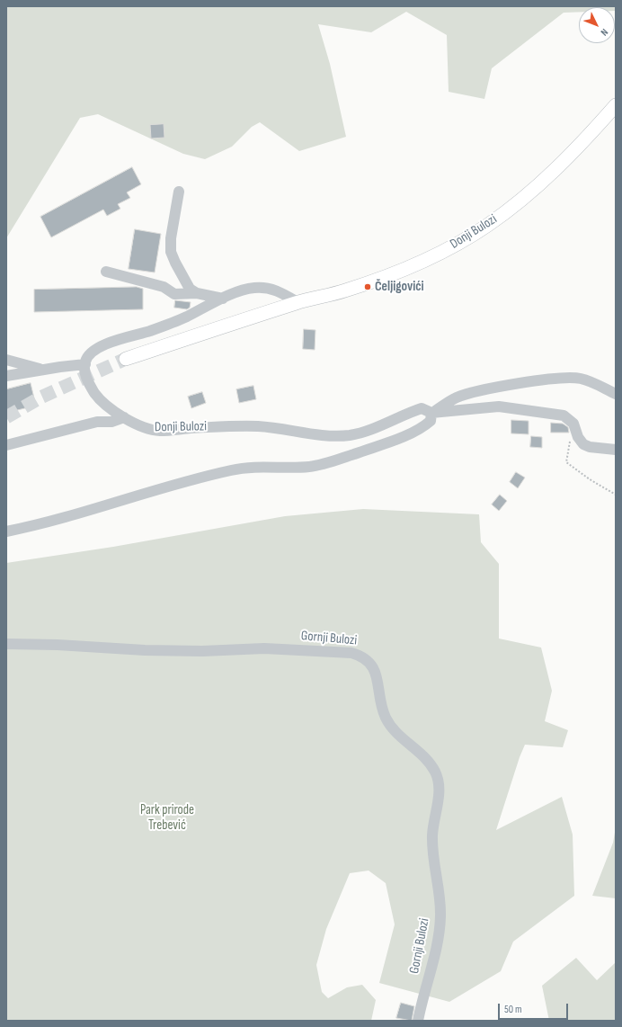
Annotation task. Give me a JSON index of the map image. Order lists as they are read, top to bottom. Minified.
{"streets":{"main road":["Donji Bulozi"],"street":["Gornji Bulozi"]},"parks":["Park prirode Trebević"],"places":["Čeljigovići"],"scale_bar":"50 m","north":"bottom right"}
